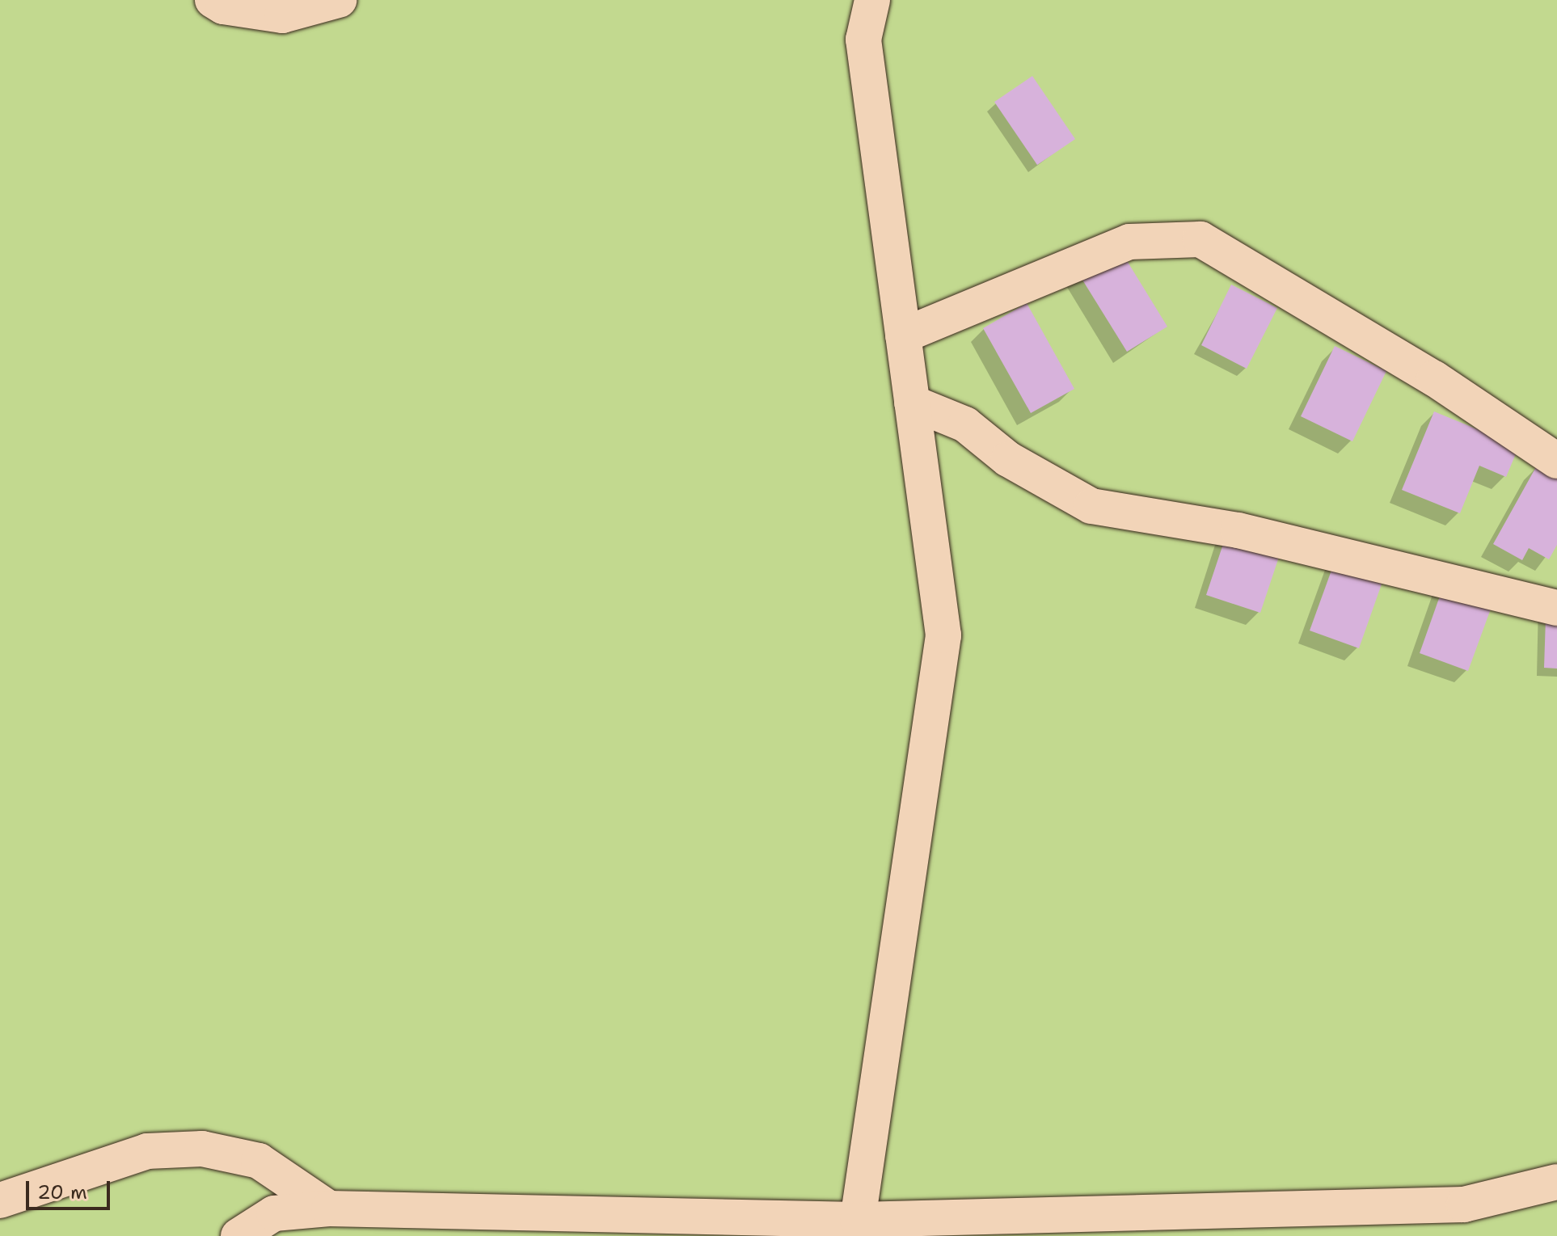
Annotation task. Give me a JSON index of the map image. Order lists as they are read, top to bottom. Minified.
{"scale_bar":"20 m"}
